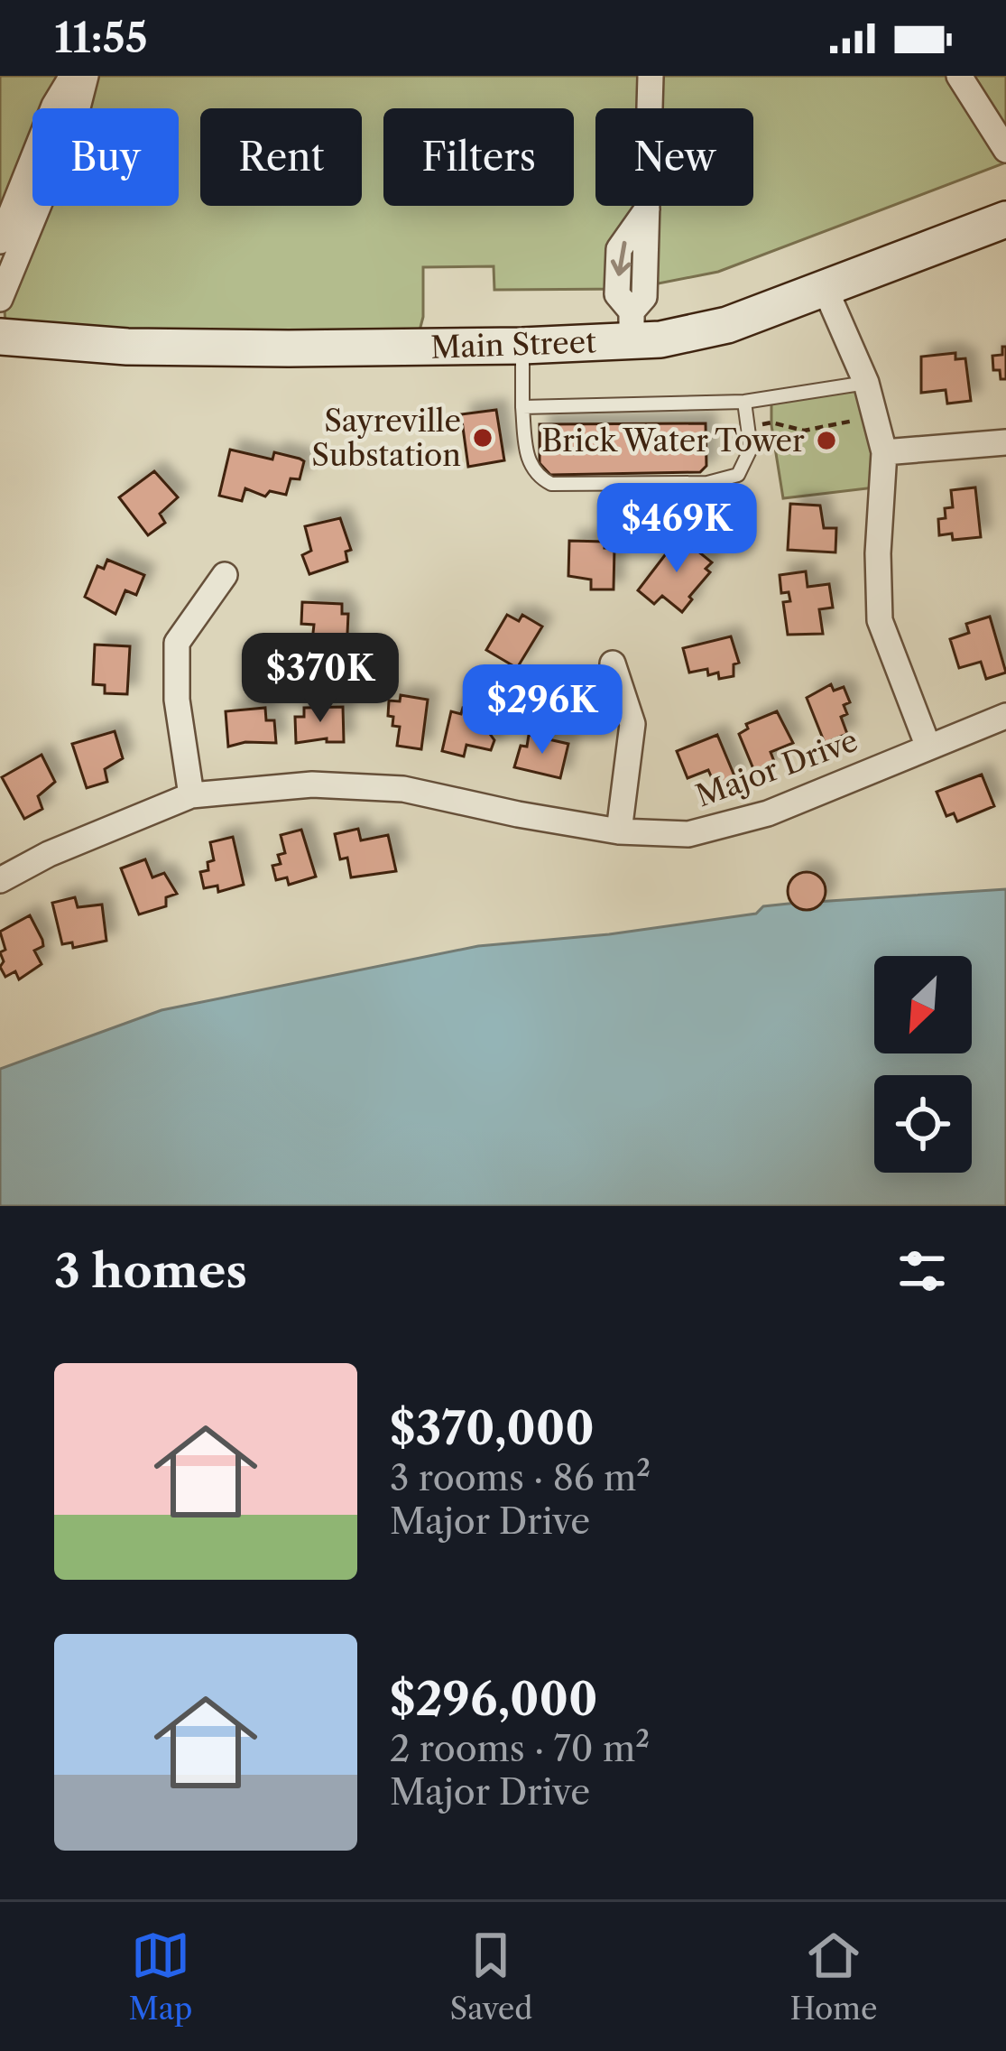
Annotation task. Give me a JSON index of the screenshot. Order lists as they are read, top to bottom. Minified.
{"streets":{"main road":["Main Street"],"street":["Major Drive"]},"places":["Sayreville Substation","Brick Water Tower"],"north":"bottom left","page":{"status":"11:55","chip":["Buy","Rent","Filters","New"],"price":["$469K","$370K","$296K"],"heading":"3 homes","list":[{"name":"$370,000","note":"3 rooms · 86 m² · Major Drive"},{"name":"$296,000","note":"2 rooms · 70 m² · Major Drive"}],"tabs":["Map","Saved","Home"]}}
